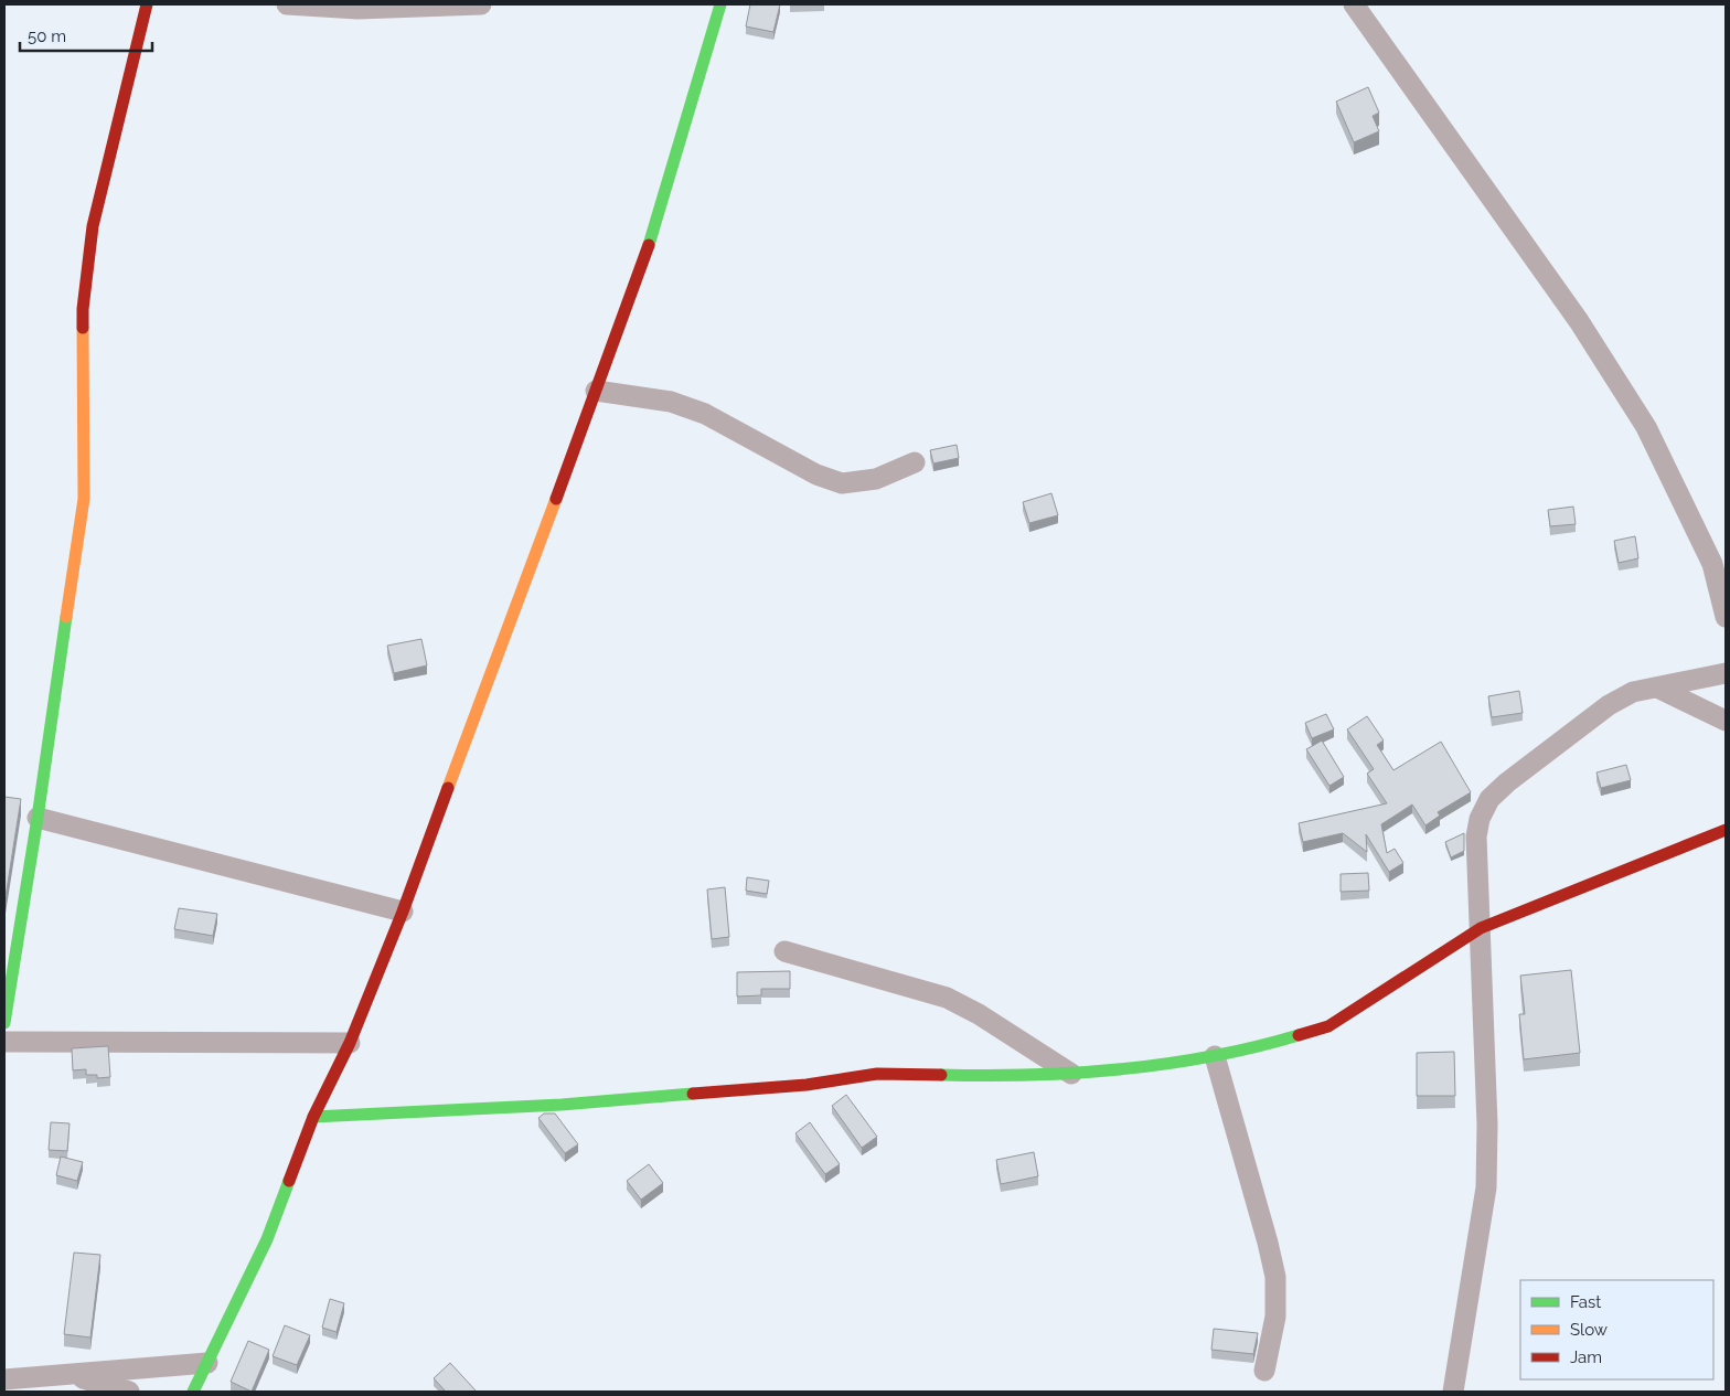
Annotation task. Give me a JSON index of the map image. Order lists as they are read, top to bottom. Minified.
{"legend":["Fast","Slow","Jam"],"scale_bar":"50 m"}
